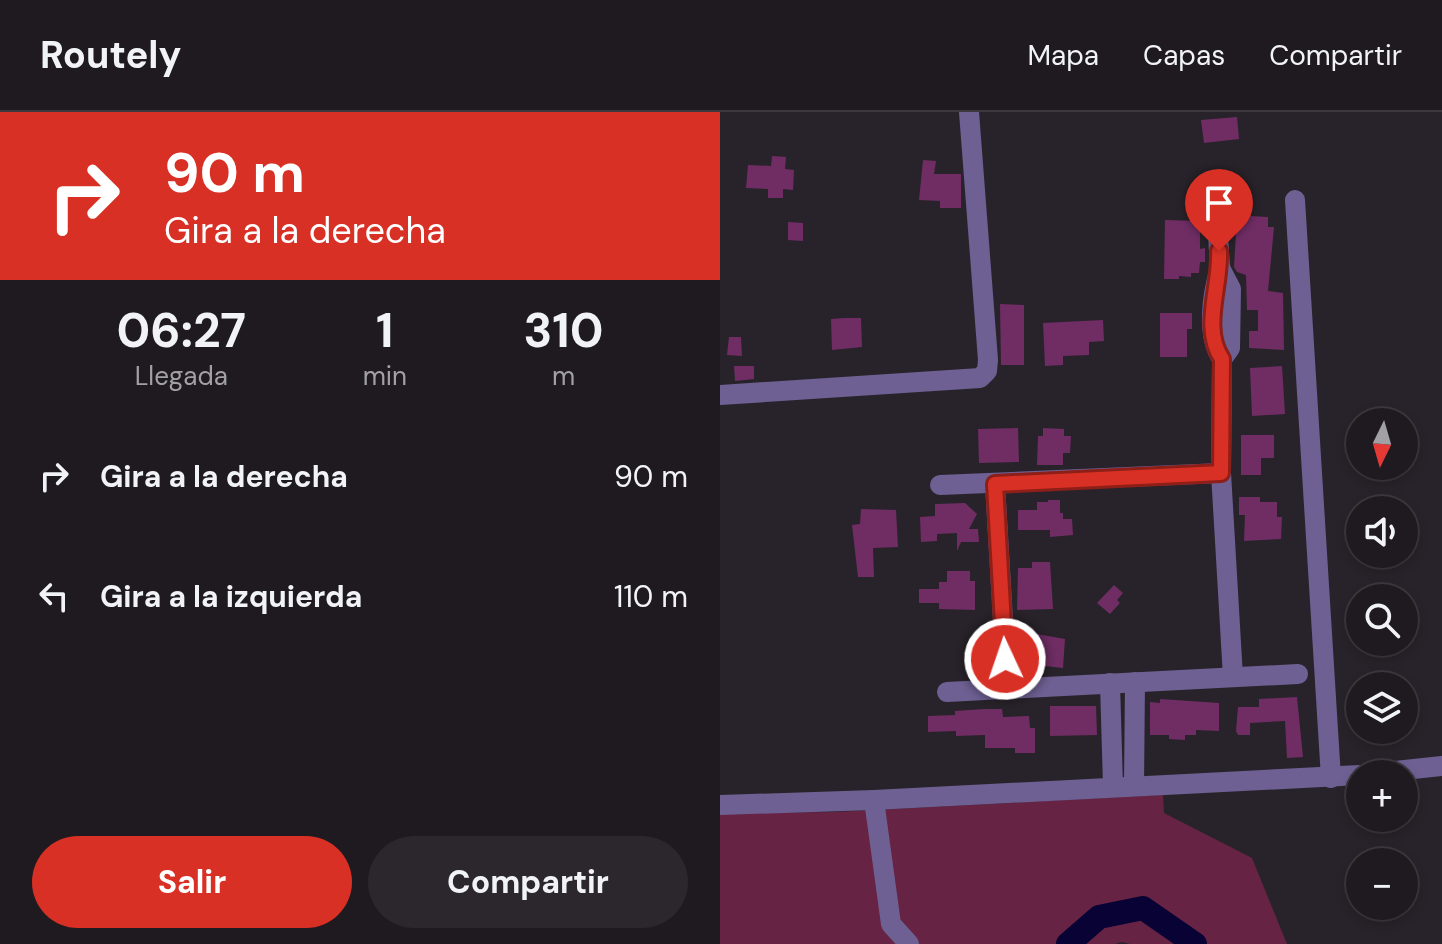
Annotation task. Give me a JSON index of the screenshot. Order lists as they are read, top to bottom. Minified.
{"north":"bottom","page":{"header":"Routely","nav":["Mapa","Capas","Compartir"],"turn":["90 m","Gira a la derecha"],"eta":["06:27","Llegada","1","min","310","m"],"map_buttons":["+","−"],"list":[{"name":"Gira a la derecha","value":"90 m"},{"name":"Gira a la izquierda","value":"110 m"}],"buttons":["Salir","Compartir"]}}
